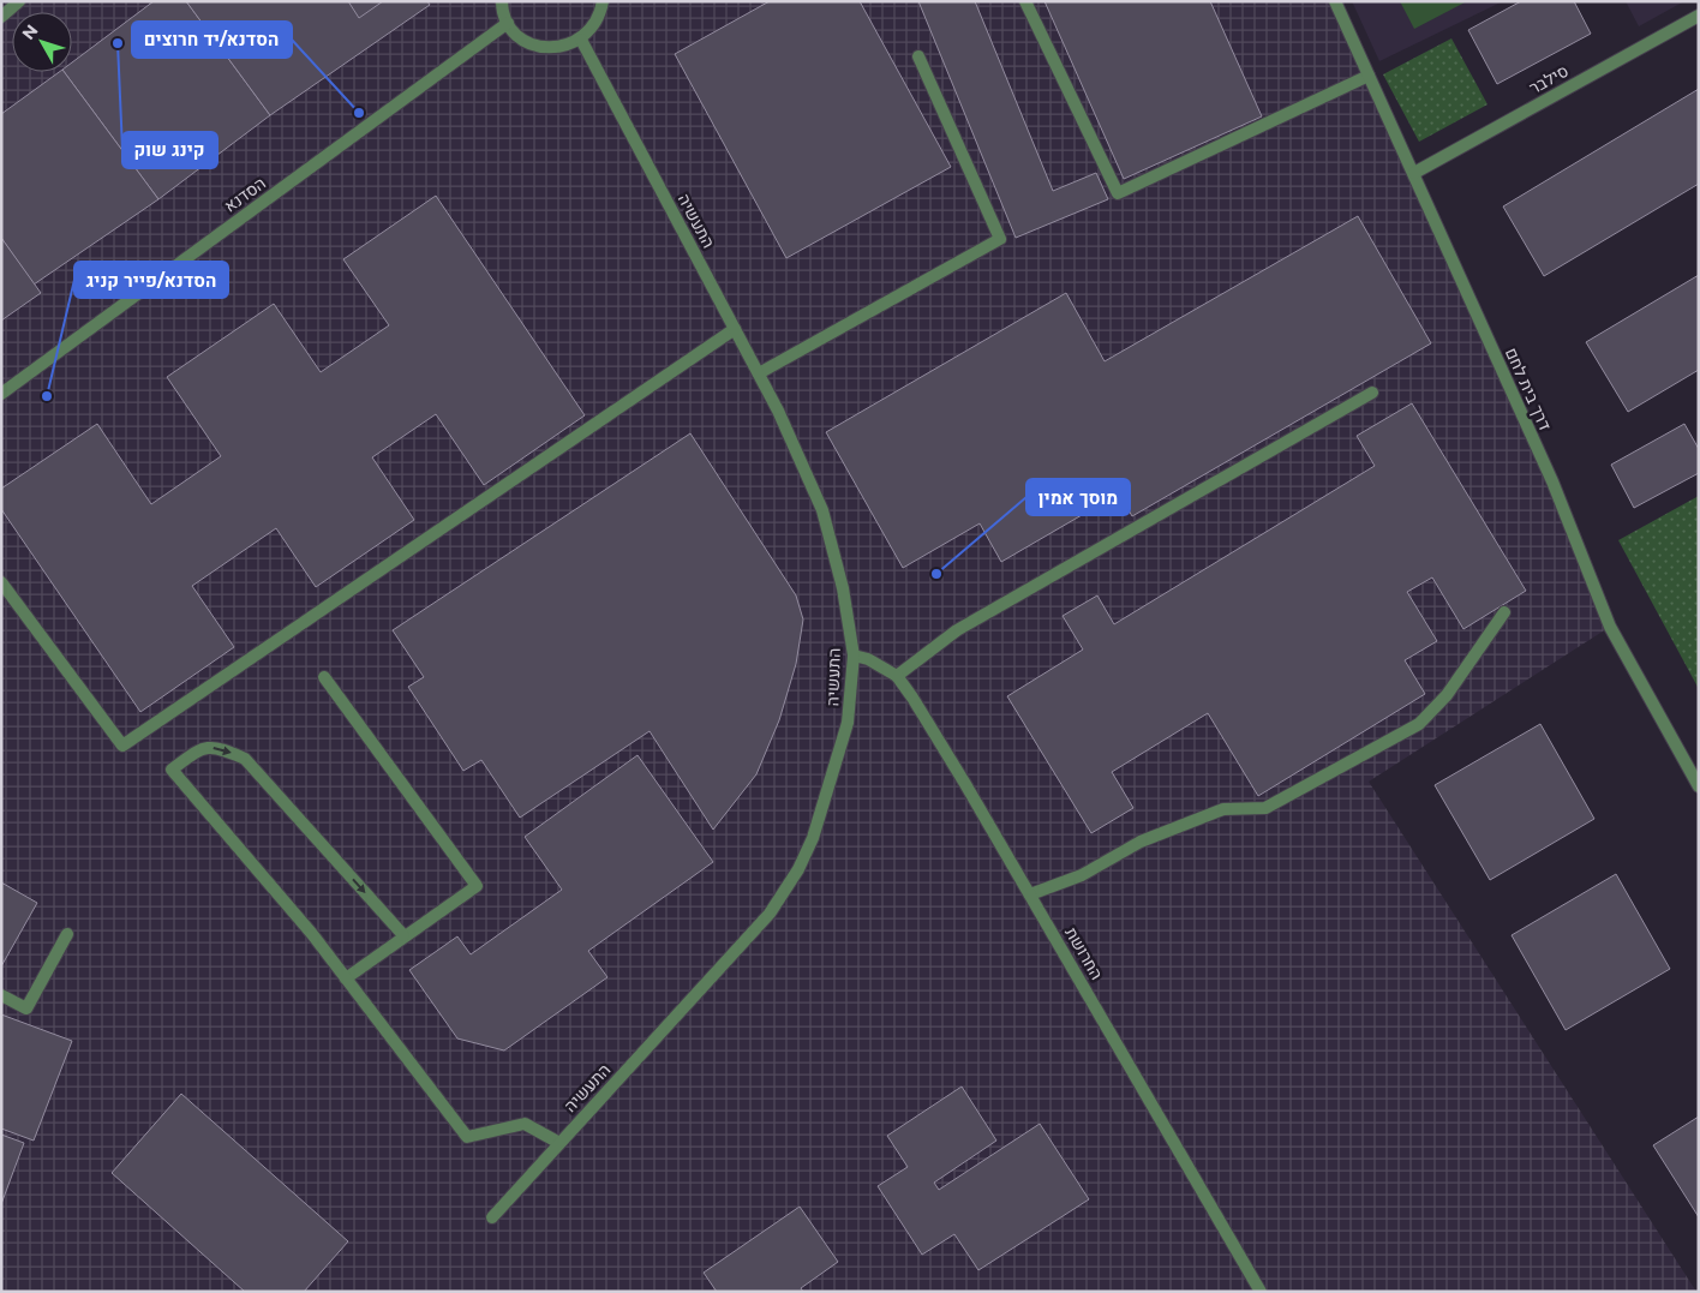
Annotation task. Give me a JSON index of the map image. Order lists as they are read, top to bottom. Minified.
{"streets":{"street":["סילבר","הסדנא","התעשיה","דרך בית לחם","החרושת"]},"crossings":[["סילבר","דרך בית לחם"],["התעשיה","החרושת"]],"places":["קינג שוק","הסדנא/יד חרוצים","הסדנא/פייר קניג","מוסך אמין"],"north":"top left"}
